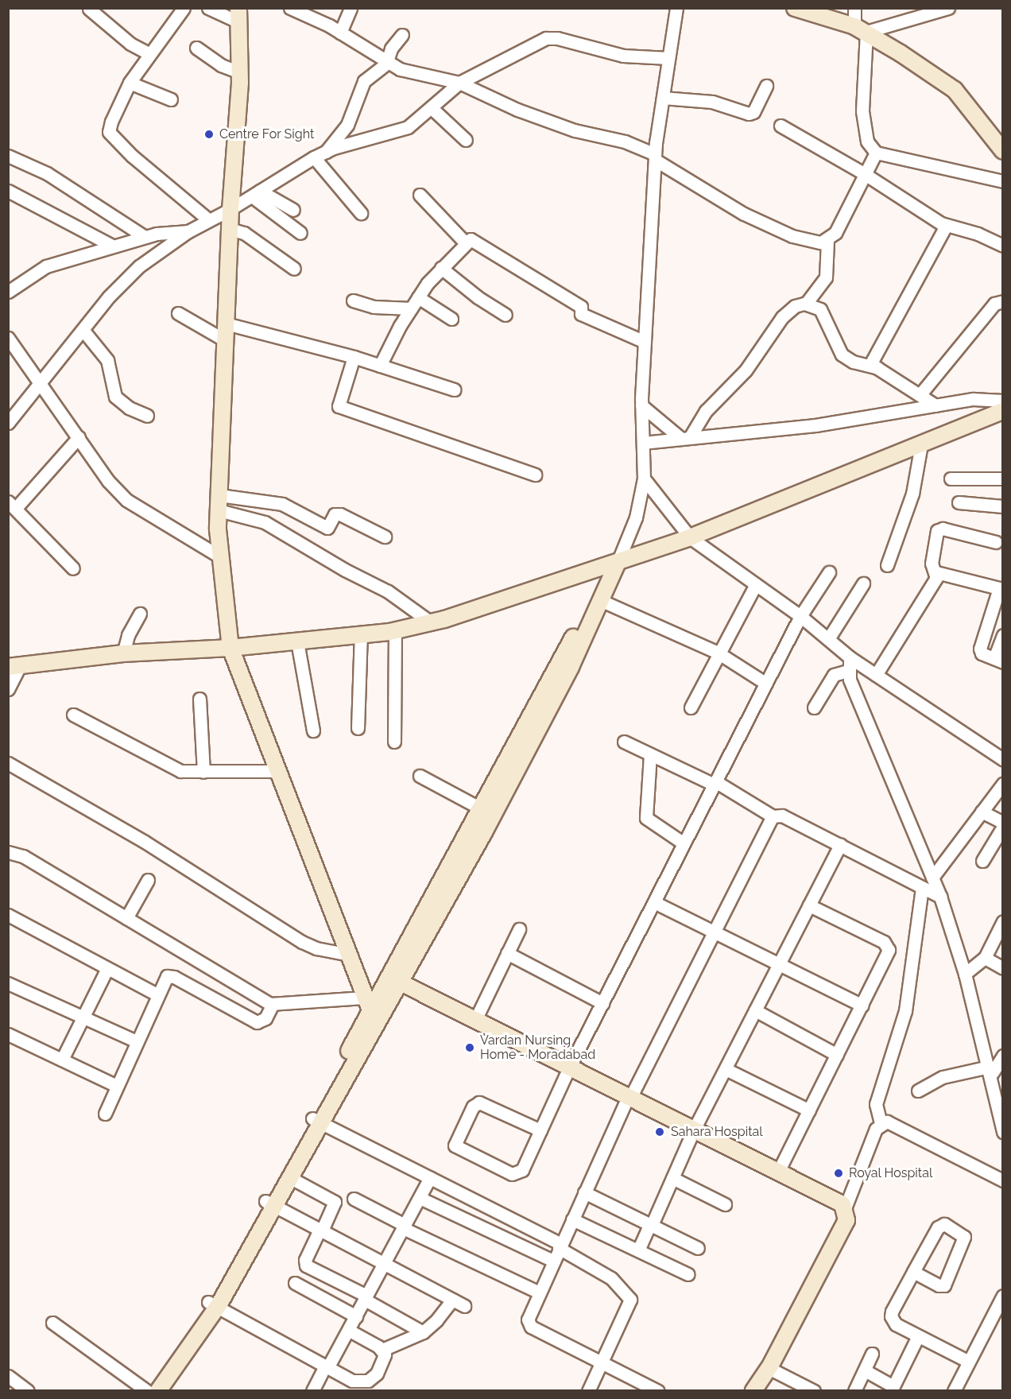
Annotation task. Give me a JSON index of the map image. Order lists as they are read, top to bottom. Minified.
{"places":["Centre For Sight","Vardan Nursing Home - Moradabad","Sahara Hospital","Royal Hospital"]}
